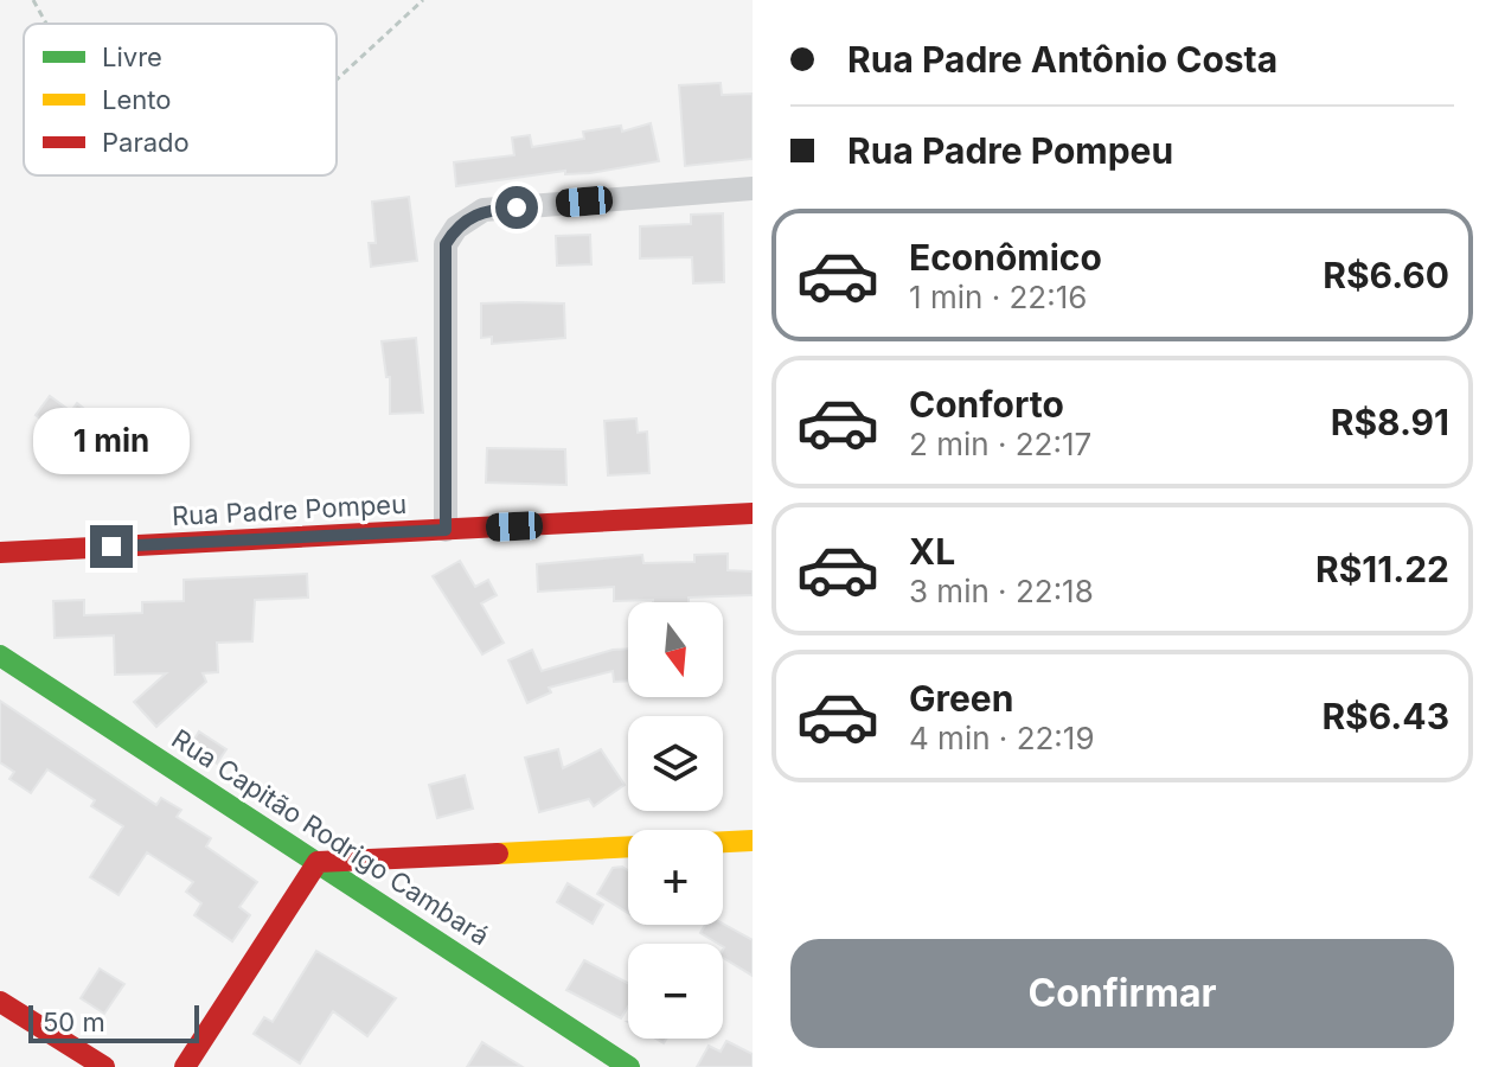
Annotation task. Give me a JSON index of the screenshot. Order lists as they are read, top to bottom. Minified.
{"streets":{"street":["Rua Padre Pompeu","Rua Capitão Rodrigo Cambará"]},"legend":["Livre","Lento","Parado"],"scale_bar":"50 m","north":"bottom","page":{"banner":["Rua Padre Antônio Costa","Rua Padre Pompeu"],"list":[{"name":"Econômico","note":"1 min · 22:16","value":"R$6.60"},{"name":"Conforto","note":"2 min · 22:17","value":"R$8.91"},{"name":"XL","note":"3 min · 22:18","value":"R$11.22"},{"name":"Green","note":"4 min · 22:19","value":"R$6.43"}],"bubble":"1 min","map_buttons":["+","−"],"buttons":"Confirmar","scale":"50 m"}}
